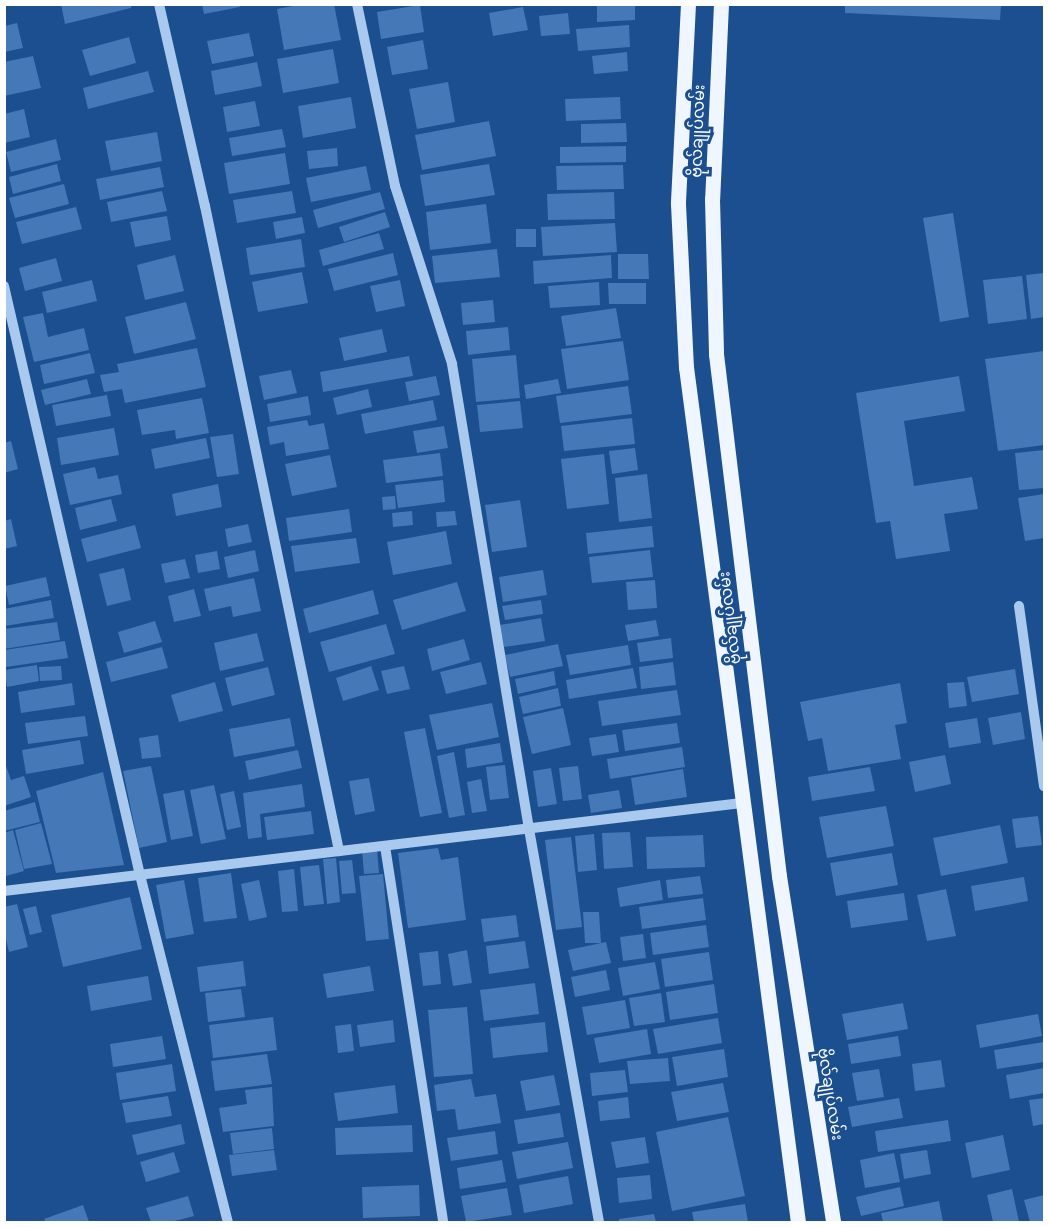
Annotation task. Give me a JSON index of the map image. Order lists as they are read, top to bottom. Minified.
{"streets":{"main road":["ဗိုလ်ချုပ်လမ်း"]}}
